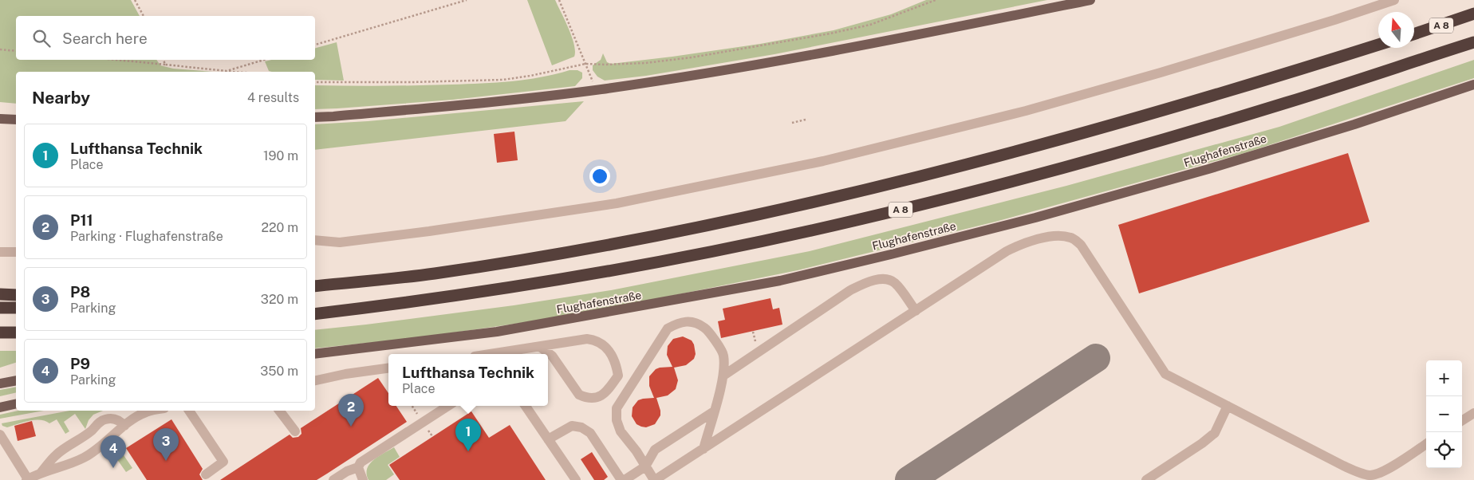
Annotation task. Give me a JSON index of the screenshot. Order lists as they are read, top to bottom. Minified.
{"streets":{"highway":["A 8"],"main road":["Flughafenstraße"]},"north":"top","page":{"search":"Search here","heading":["Nearby","4 results"],"list":[{"mark":"1","name":"Lufthansa Technik","note":"Place","value":"190 m"},{"mark":"2","name":"P11","note":"Parking · Flughafenstraße","value":"220 m"},{"mark":"3","name":"P8","note":"Parking","value":"320 m"},{"mark":"4","name":"P9","note":"Parking","value":"350 m"}],"popup":["Lufthansa Technik","Place"],"map_buttons":["+","−"],"pins":["2","1","3","4"]}}
